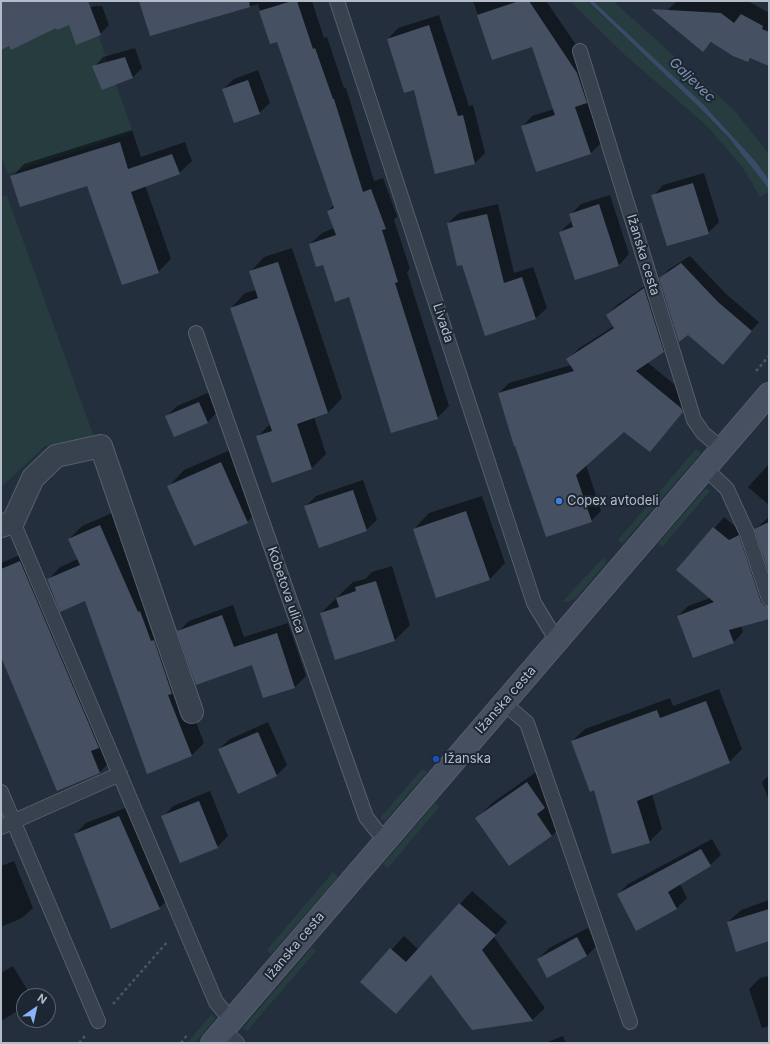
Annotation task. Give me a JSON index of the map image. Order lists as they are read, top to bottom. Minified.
{"streets":{"main road":["Ižanska cesta"],"lane":["Livada","Kobetova ulica"]},"crossings":[["Ižanska cesta","Livada"],["Ižanska cesta","Kobetova ulica"]],"water":["Galjevec"],"places":["Copex avtodeli","Ižanska"],"north":"top right"}
